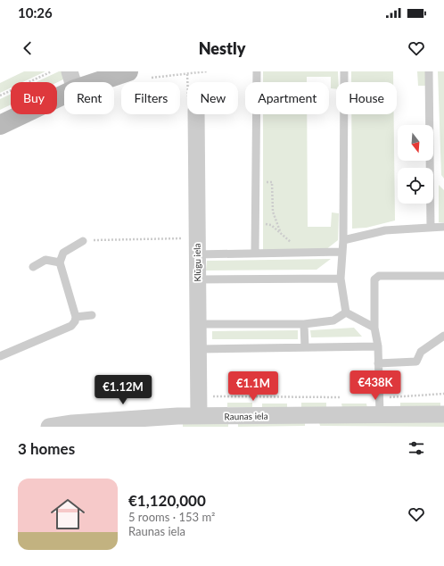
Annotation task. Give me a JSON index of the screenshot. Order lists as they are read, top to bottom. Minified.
{"streets":{"street":["Klūgu iela","Raunas iela"]},"crossings":[["Klūgu iela","Raunas iela"]],"north":"bottom","page":{"status":"10:26","header":"Nestly","chip":["Buy","Rent","Filters","New","Apartment","House"],"price":["€438K","€1.1M","€1.12M"],"heading":"3 homes","list":[{"name":"€1,120,000","note":"5 rooms · 153 m² · Raunas iela"}]}}
